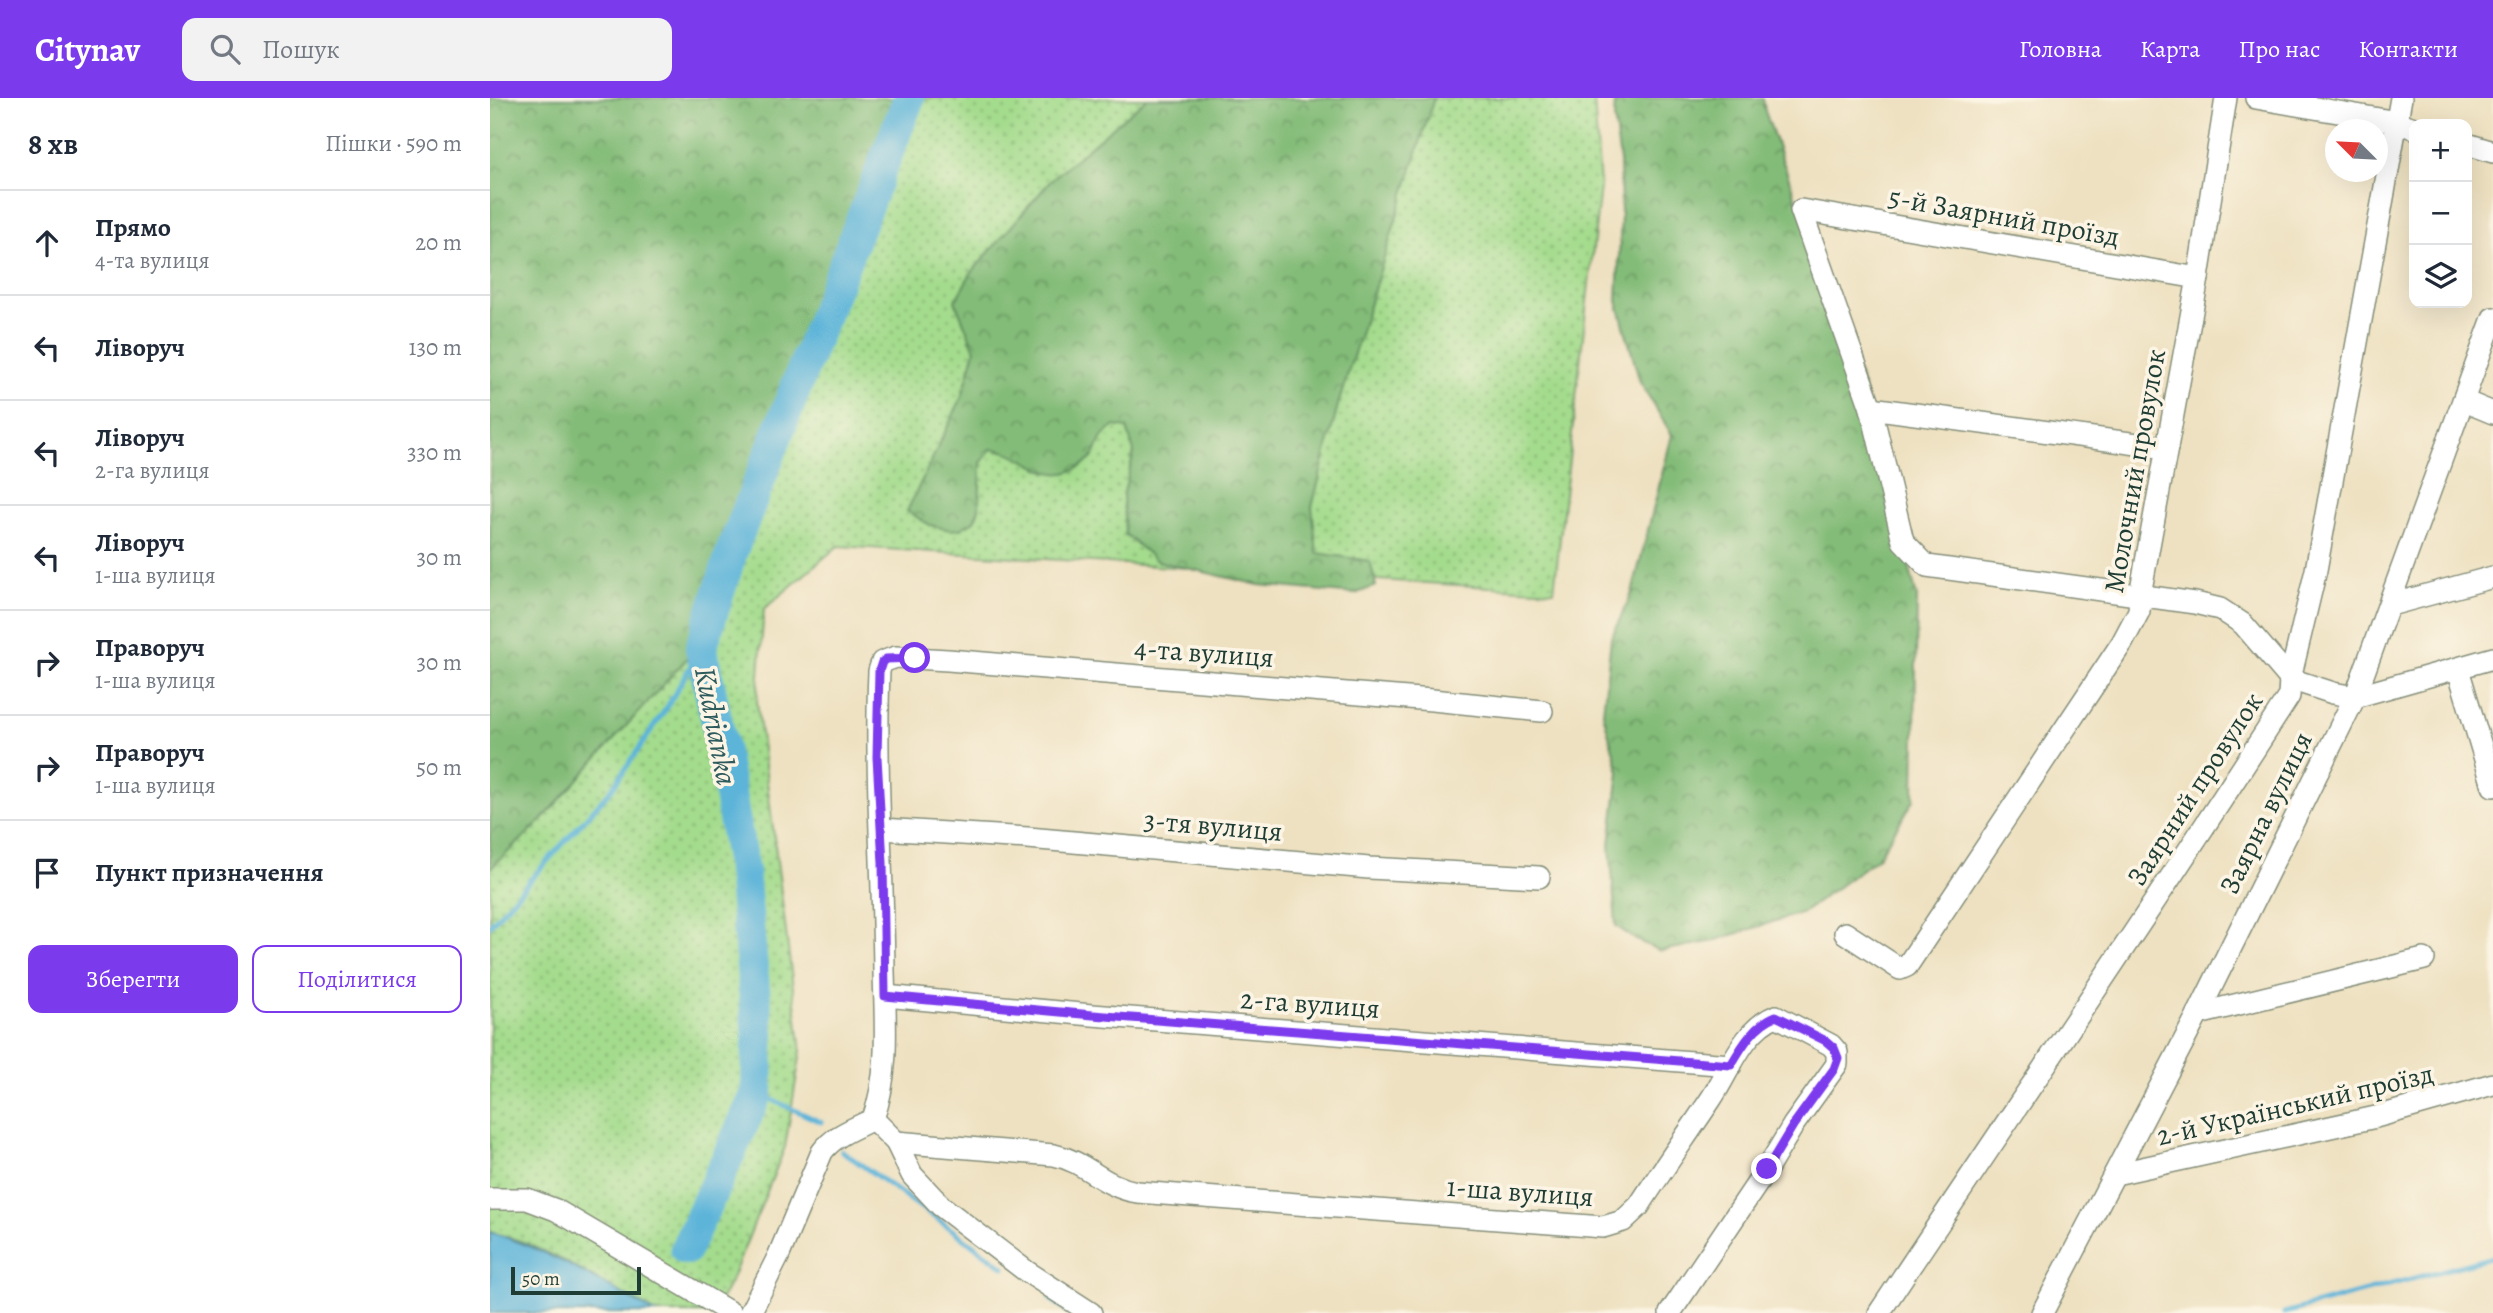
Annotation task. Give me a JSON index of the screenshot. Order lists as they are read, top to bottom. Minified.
{"streets":{"street":["5-й Заярний проїзд","Молочний провулок","4-та вулиця","Заярний провулок","Заярна вулиця","3-тя вулиця","2-га вулиця","2-й Український проїзд","1-ша вулиця"]},"crossings":[["5-й Заярний проїзд","Молочний провулок"],["4-та вулиця","3-тя вулиця"],["Заярна вулиця","2-й Український проїзд"],["2-га вулиця","1-ша вулиця"]],"water":["Kudrianka"],"scale_bar":"50 m","north":"top left","page":{"header":"Citynav","search":"Пошук","nav":["Головна","Карта","Про нас","Контакти"],"heading":["8 хв","Пішки · 590 m"],"map_buttons":["+","−"],"list":[["Прямо","4-та вулиця","20 m"],["Ліворуч","130 m"],["Ліворуч","2-га вулиця","330 m"],["Ліворуч","1-ша вулиця","30 m"],["Праворуч","1-ша вулиця","30 m"],["Праворуч","1-ша вулиця","50 m"],"Пункт призначення"],"buttons":["Зберегти","Поділитися"],"scale":"50 m"}}
